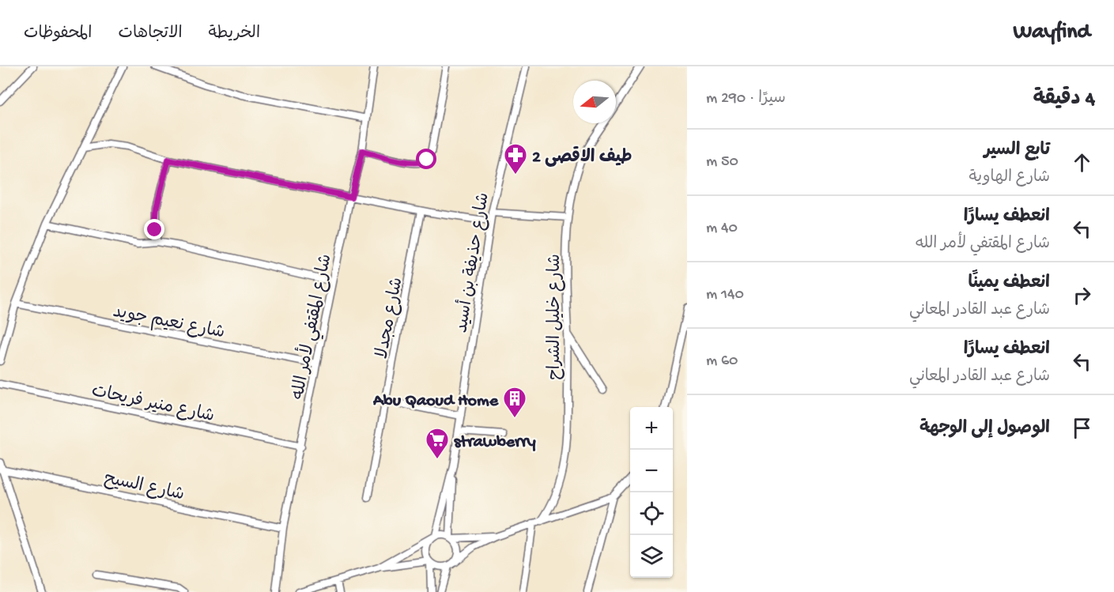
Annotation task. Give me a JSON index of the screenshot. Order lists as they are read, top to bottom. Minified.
{"streets":{"street":["شارع حذيفة بن أسيد","شارع خليل الشراح","شارع مجدلا","شارع نعيم جويد","شارع المقتفي لأمر الله","شارع منير فريحات","شارع السيح"]},"crossings":[["شارع نعيم جويد","شارع المقتفي لأمر الله"],["شارع المقتفي لأمر الله","شارع منير فريحات"],["شارع المقتفي لأمر الله","شارع السيح"]],"places":{"pharmacy":["طيف الاقصى 2"],"building":["Abu Qaoud Home"],"supermarket":["strawberry"]},"north":"left","page":{"header":"Wayfind","nav":["الخريطة","الاتجاهات","المحفوظات"],"heading":["4 دقيقة","سيرًا · 290 m"],"list":[["تابع السير","شارع الهاوية","50 m"],["انعطف يسارًا","شارع المقتفي لأمر الله","40 m"],["انعطف يمينًا","شارع عبد القادر المعاني","140 m"],["انعطف يسارًا","شارع عبد القادر المعاني","60 m"],"الوصول إلى الوجهة"],"map_buttons":["+","−"]}}
